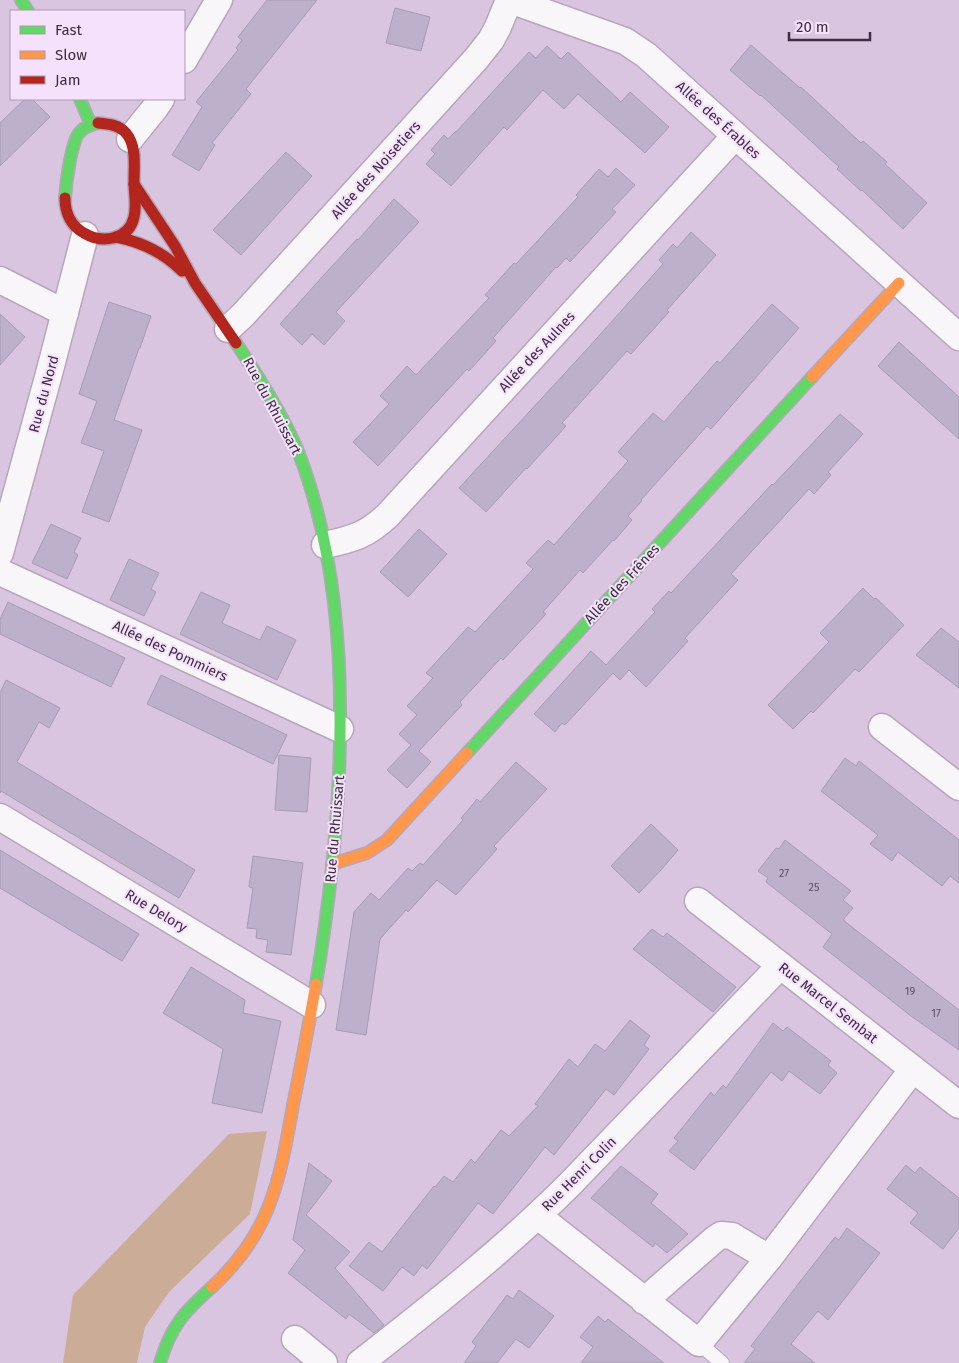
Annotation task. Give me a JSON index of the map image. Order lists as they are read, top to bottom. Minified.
{"streets":{"street":["Allée des Érables","Allée des Noisetiers","Allée des Aulnes","Rue du Nord","Rue du Rhuissart","Allée des Frênes","Allée des Pommiers","Rue Delory","Rue Marcel Sembat","Rue Henri Colin"]},"crossings":[["Allée des Érables","Allée des Noisetiers"],["Allée des Érables","Allée des Aulnes"],["Allée des Érables","Allée des Frênes"],["Allée des Noisetiers","Rue du Rhuissart"],["Allée des Aulnes","Rue du Rhuissart"],["Rue du Nord","Rue du Rhuissart"],["Rue du Rhuissart","Allée des Frênes"],["Rue du Rhuissart","Allée des Pommiers"],["Rue du Rhuissart","Rue Delory"],["Rue Marcel Sembat","Rue Henri Colin"]],"house_numbers":["27","25","19","17"],"legend":["Fast","Slow","Jam"],"scale_bar":"20 m"}
